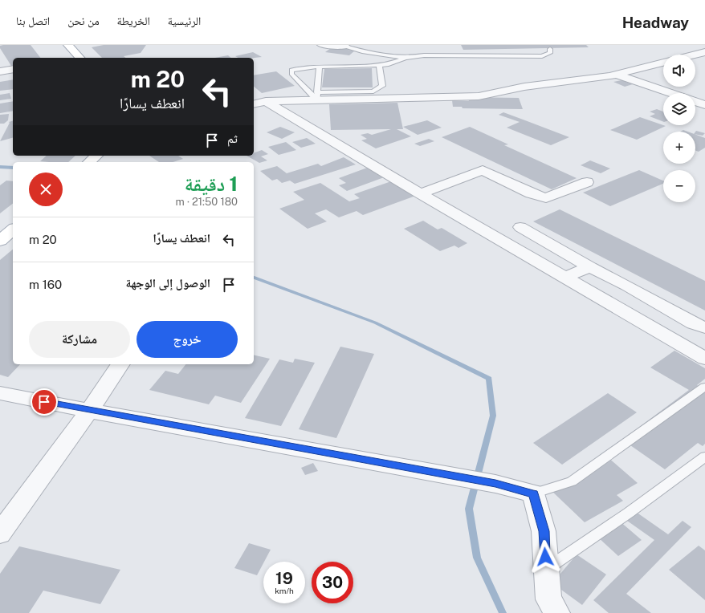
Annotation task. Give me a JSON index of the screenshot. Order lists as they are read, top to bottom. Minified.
{"page":{"header":"Headway","nav":["الرئيسية","الخريطة","من نحن","اتصل بنا"],"map_buttons":["+","−"],"turn":["20 m","انعطف يسارًا"],"then":"ثم","heading":["1 دقيقة","180 m · 21:50"],"list":[{"name":"انعطف يسارًا","value":"20 m"},{"name":"الوصول إلى الوجهة","value":"160 m"}],"buttons":["خروج","مشاركة"],"speed":"19 km/h","limit":"30"}}
